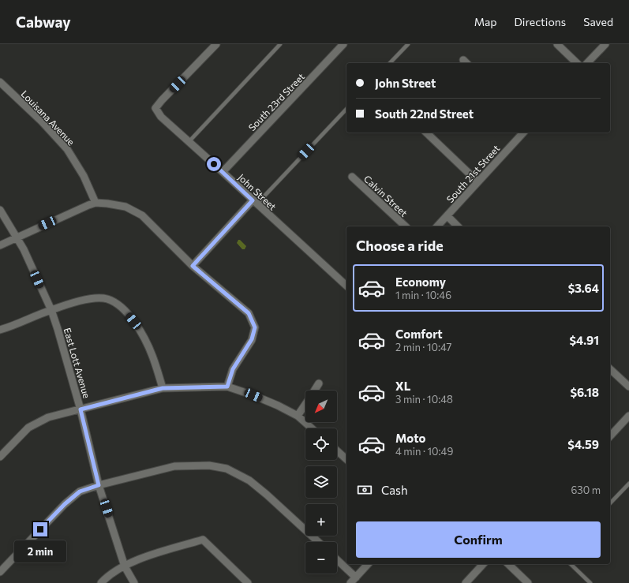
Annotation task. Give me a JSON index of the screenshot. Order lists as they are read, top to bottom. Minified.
{"streets":{"street":["South 23rd Street","Louisana Avenue","South 21st Street","John Street","Calvin Street","East Lott Avenue"]},"crossings":[["South 23rd Street","John Street"]],"north":"bottom left","page":{"header":"Cabway","nav":["Map","Directions","Saved"],"banner":["John Street","South 22nd Street"],"heading":"Choose a ride","list":[{"name":"Economy","note":"1 min · 10:46","value":"$3.64"},{"name":"Comfort","note":"2 min · 10:47","value":"$4.91"},{"name":"XL","note":"3 min · 10:48","value":"$6.18"},{"name":"Moto","note":"4 min · 10:49","value":"$4.59"}],"map_buttons":["+","−"],"pay":["Cash","630 m"],"buttons":"Confirm","bubble":"2 min"}}
